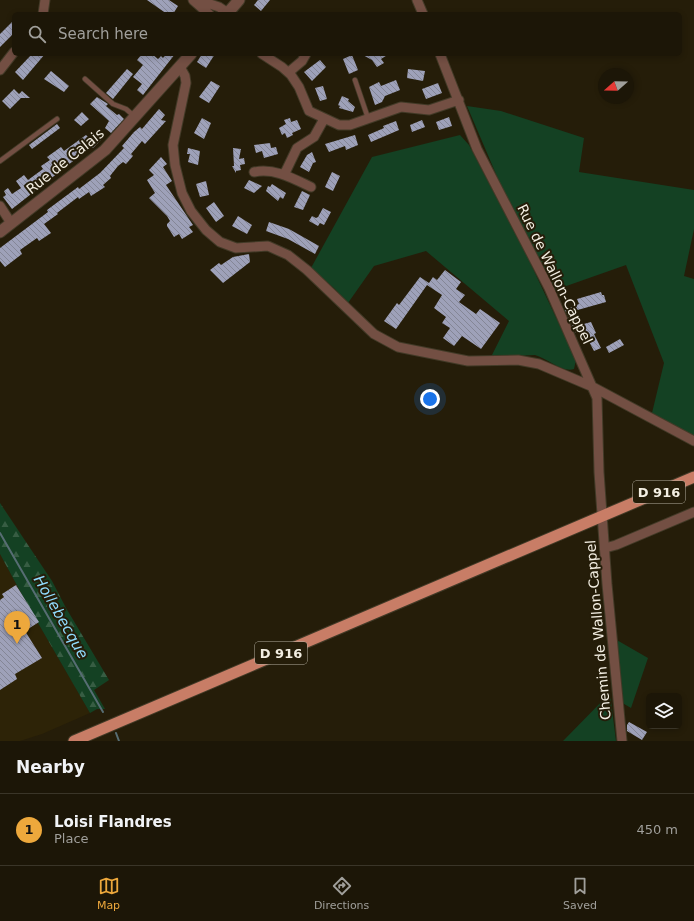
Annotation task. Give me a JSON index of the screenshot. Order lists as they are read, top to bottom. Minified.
{"streets":{"main road":["D 916"],"street":["Rue de Calais","Rue de Wallon-Cappel","Chemin de Wallon-Cappel"]},"crossings":[["Rue de Wallon-Cappel","D 916"],["Rue de Wallon-Cappel","Chemin de Wallon-Cappel"],["D 916","Chemin de Wallon-Cappel"]],"water":["Hollebecque"],"north":"left","page":{"search":"Search here","pins":"1","heading":"Nearby","list":[{"mark":"1","name":"Loisi Flandres","note":"Place","value":"450 m"}],"nav":["Map","Directions","Saved"]}}
